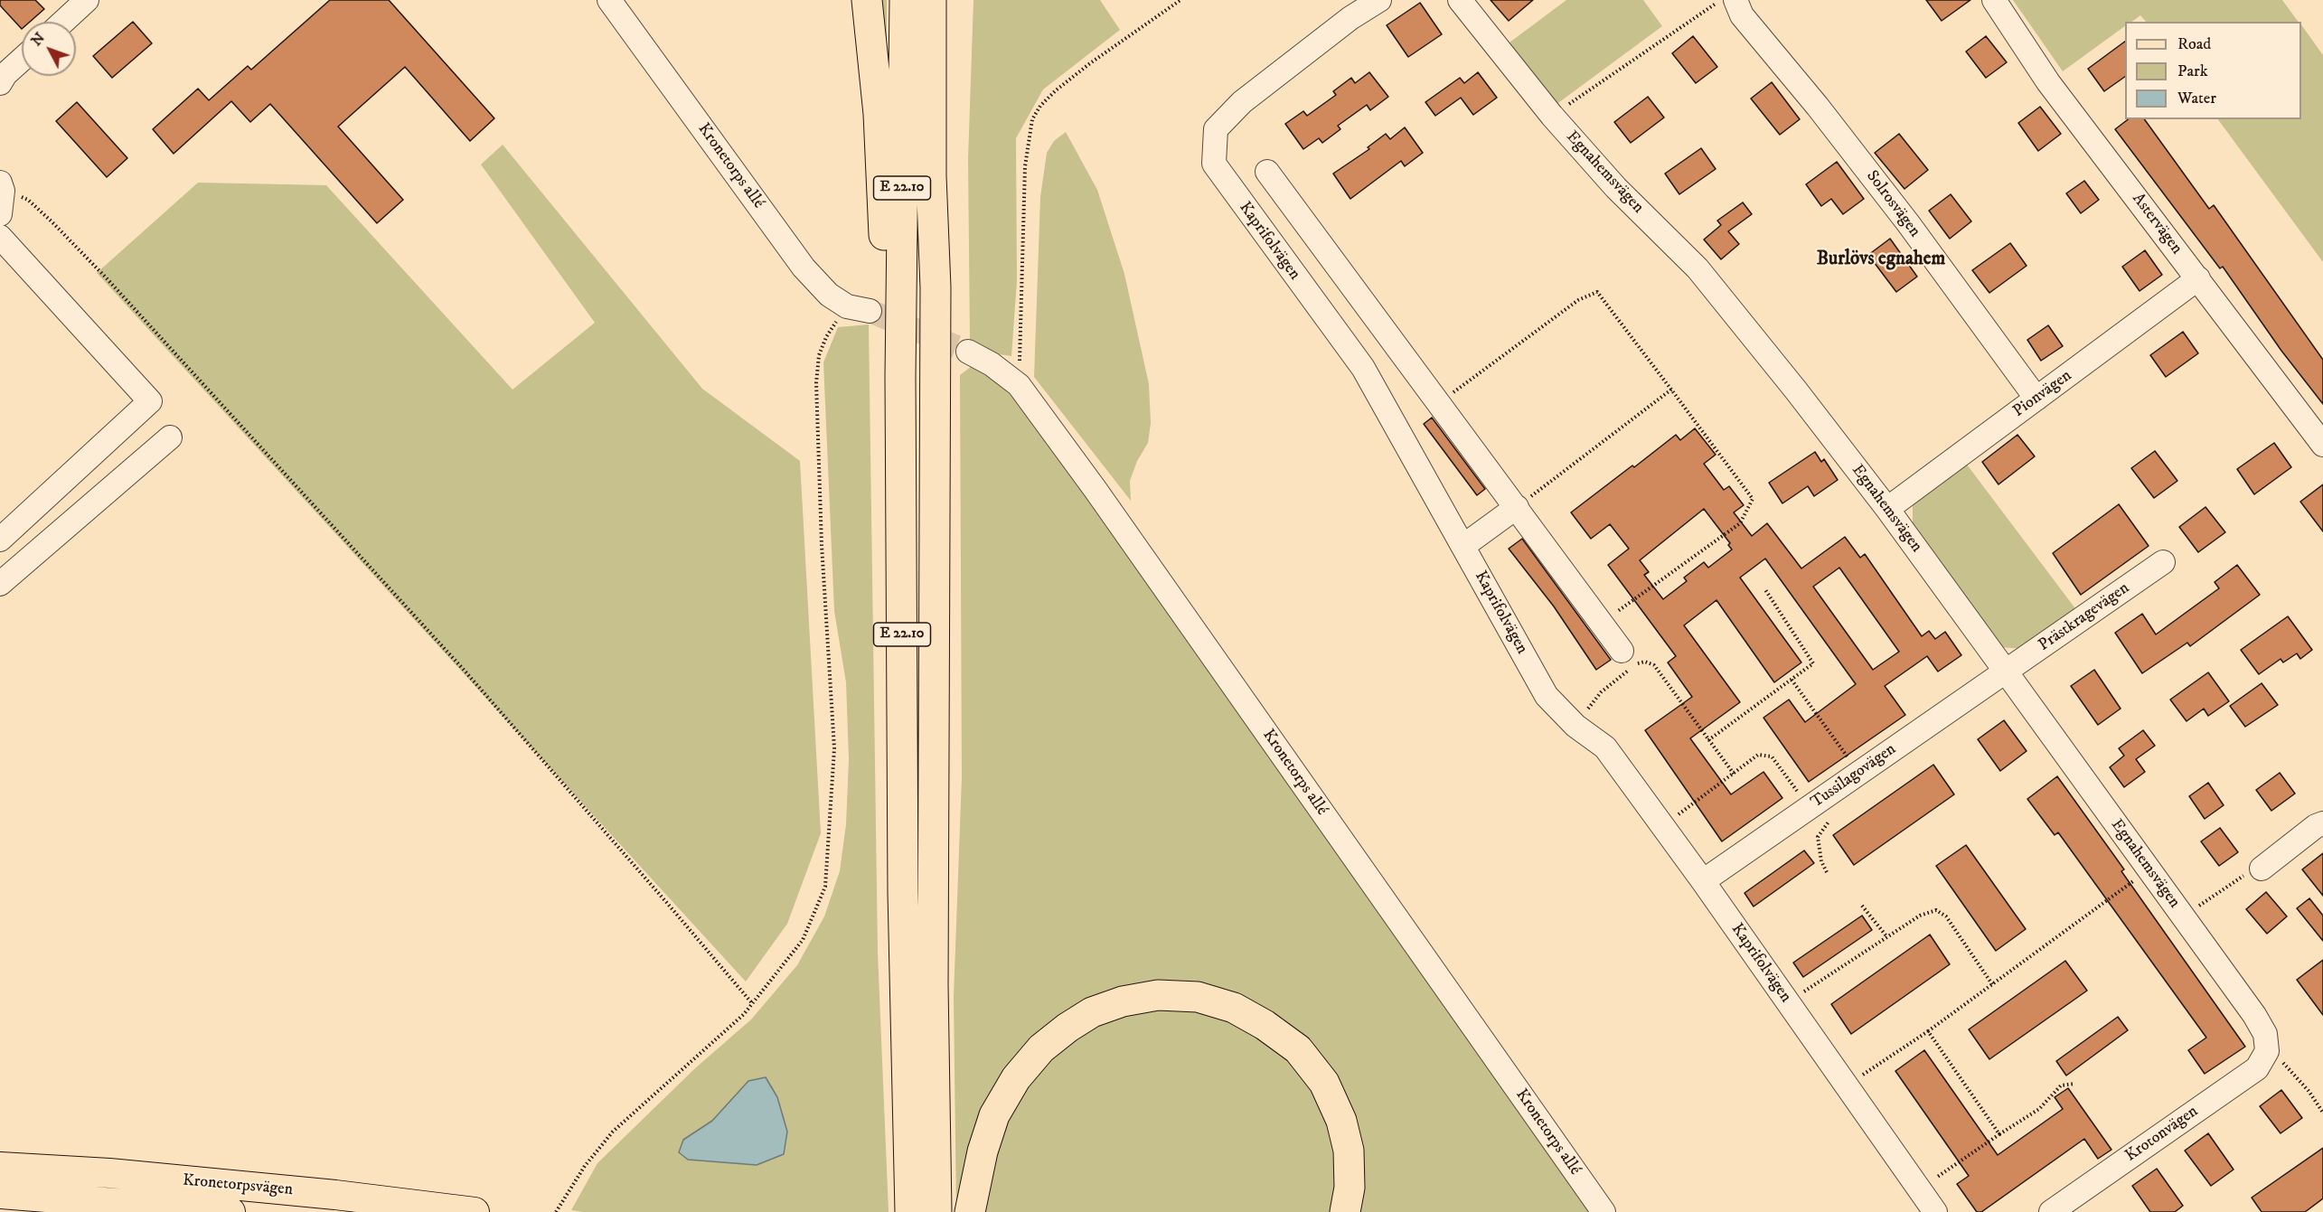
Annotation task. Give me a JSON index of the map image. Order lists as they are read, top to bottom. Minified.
{"streets":{"highway":["E 22.10"],"main road":["Kronetorpsvägen"],"street":["Kronetorps allé","Egnahemsvägen","Solrosvägen","Astervägen","Kaprifolvägen","Pionvägen","Prästkragevägen","Tussilagovägen","Krotonvägen"]},"crossings":[["Egnahemsvägen","Pionvägen"],["Egnahemsvägen","Prästkragevägen"],["Egnahemsvägen","Tussilagovägen"],["Egnahemsvägen","Krotonvägen"],["Solrosvägen","Pionvägen"],["Astervägen","Pionvägen"],["Kaprifolvägen","Tussilagovägen"],["Prästkragevägen","Tussilagovägen"]],"districts":["Burlövs egnahem"],"legend":["Road","Park","Water"],"north":"top left"}
